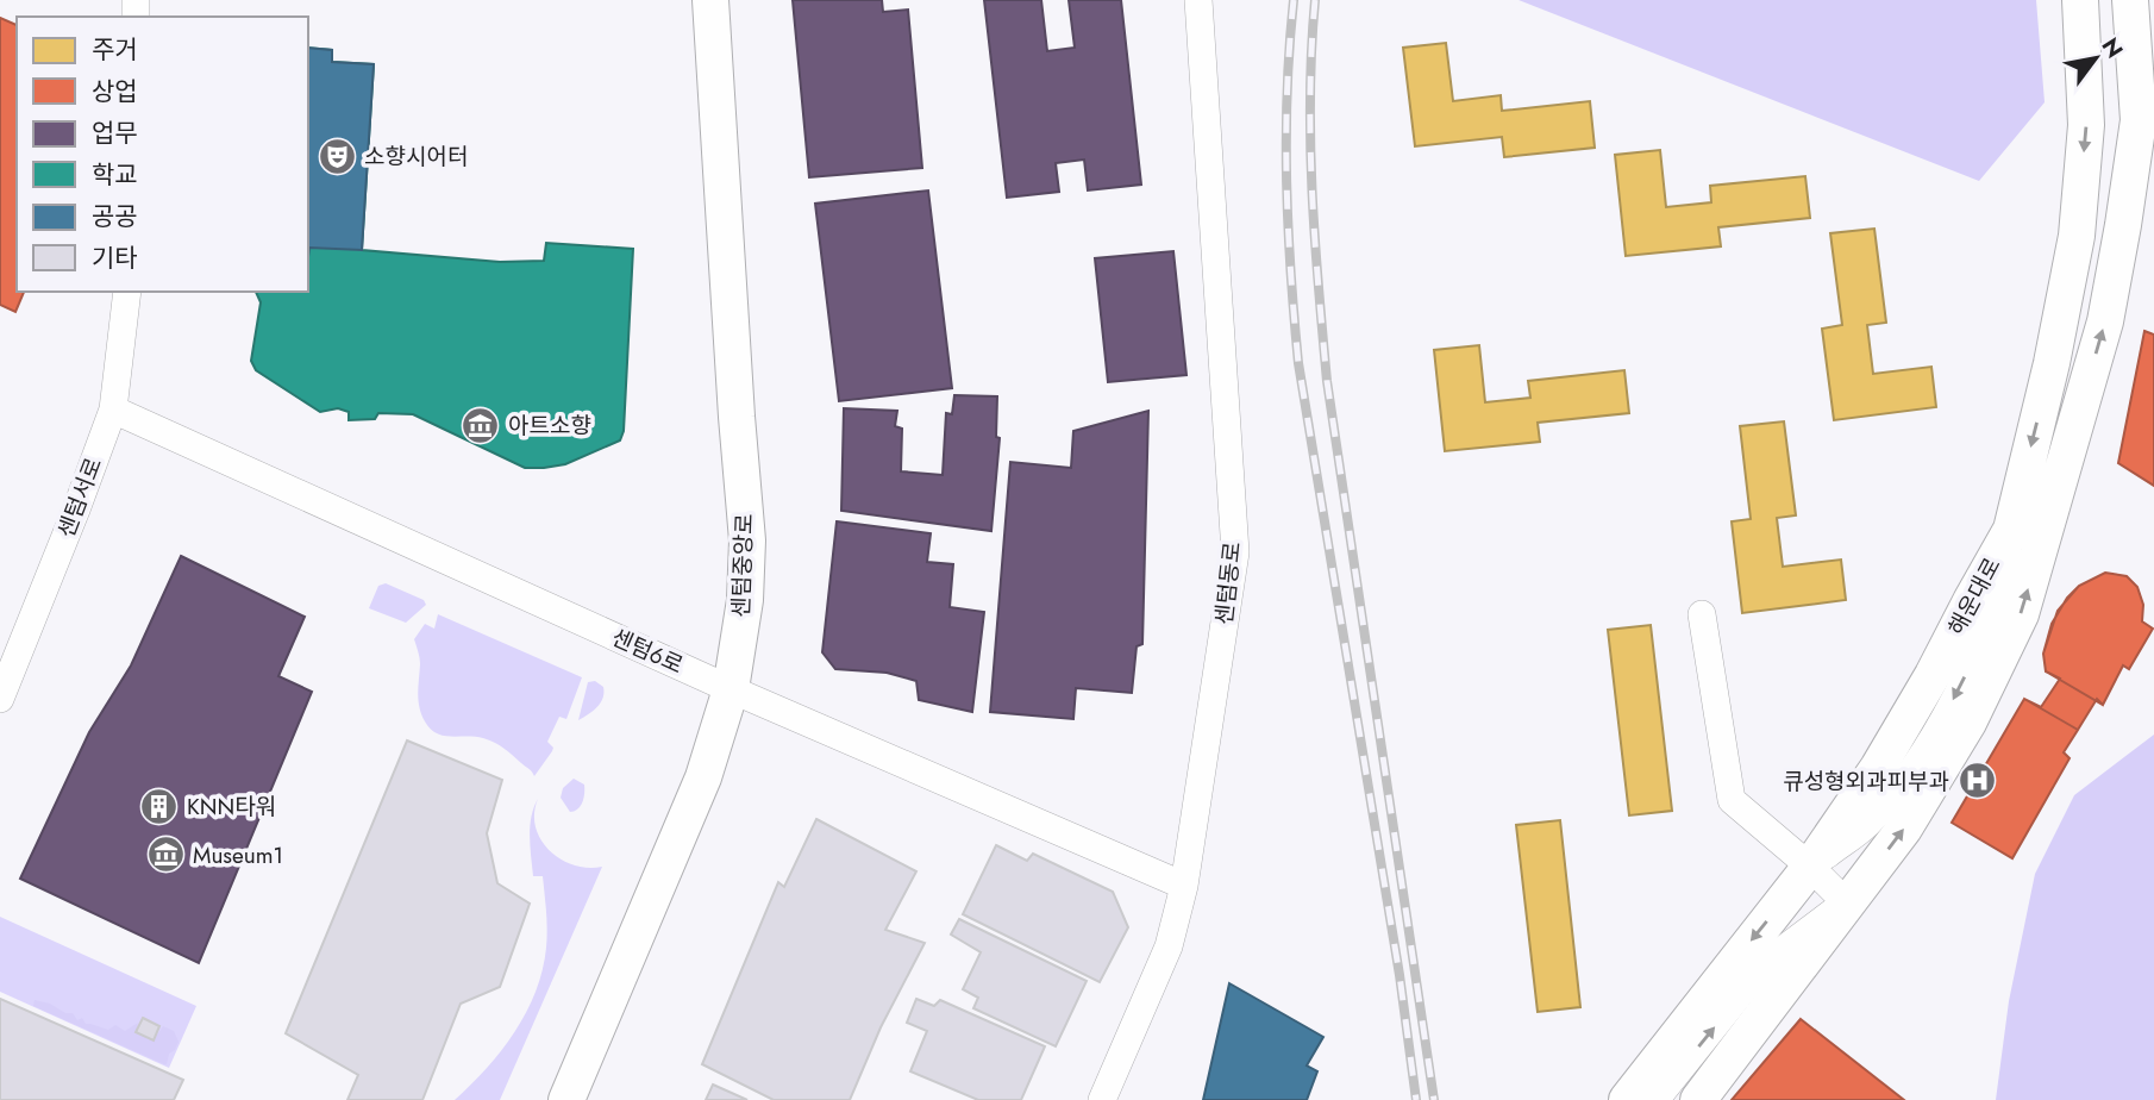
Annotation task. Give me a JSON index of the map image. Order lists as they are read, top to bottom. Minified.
{"streets":{"main road":["센텀중앙로","해운대로"],"street":["센텀서로","센텀동로","센텀6로"]},"crossings":[["센텀서로","센텀6로"],["센텀중앙로","센텀6로"],["센텀동로","센텀6로"]],"places":{"theatre":["소향시어터"],"museum":["아트소향","Museum1"],"hospital":["큐성형외과피부과"],"building":["KNN타워"]},"legend":["주거","상업","업무","학교","공공","기타"],"north":"top right"}
